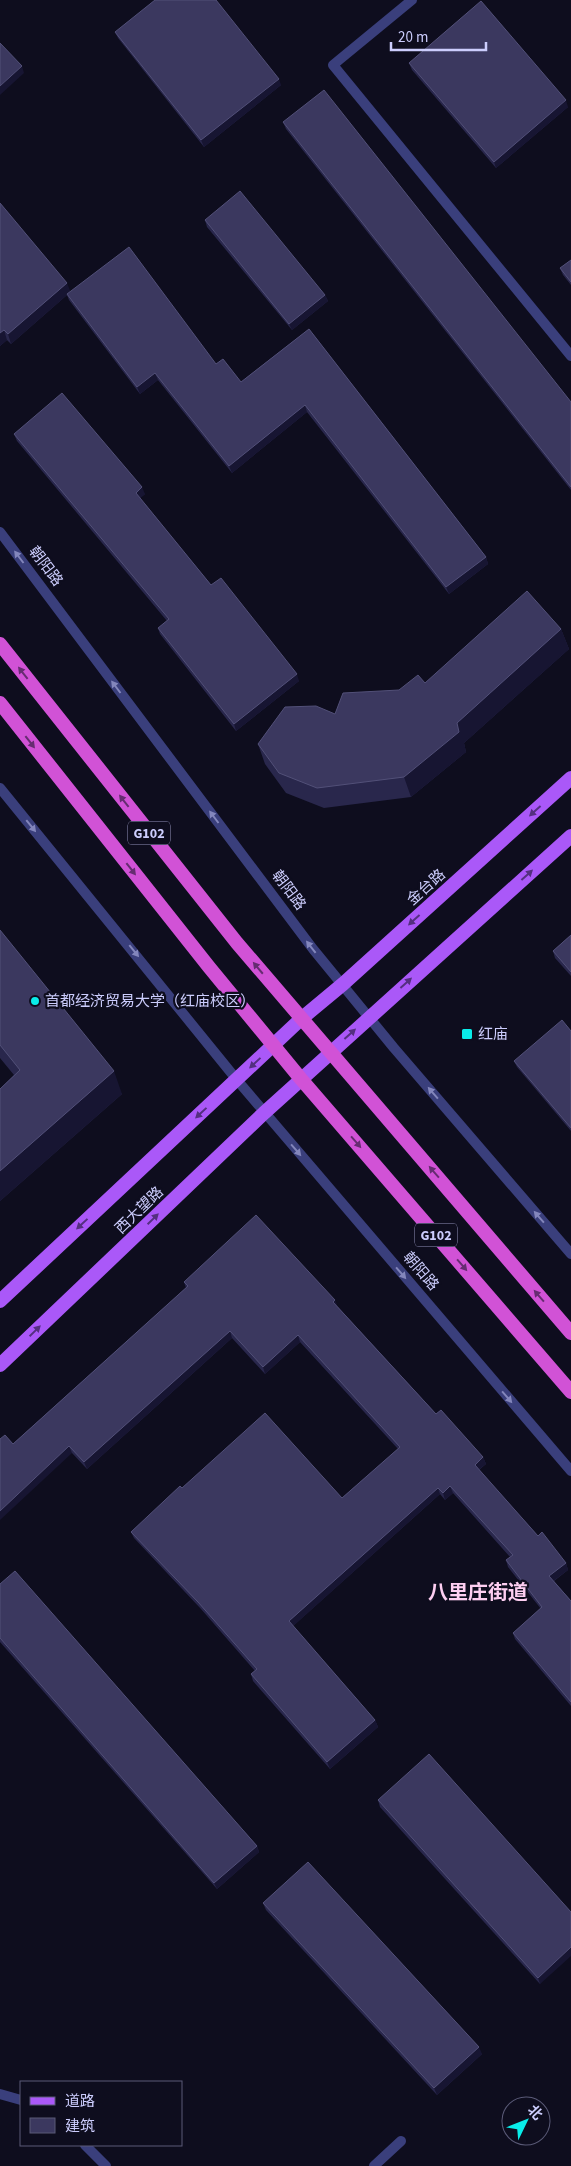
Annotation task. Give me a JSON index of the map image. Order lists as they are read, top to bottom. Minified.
{"streets":{"highway":["G102"],"main road":["金台路","西大望路"],"street":["朝阳路"]},"crossings":[["朝阳路","金台路"],["朝阳路","西大望路"],["G102","金台路"],["G102","西大望路"],["金台路","西大望路"]],"districts":["八里庄街道"],"places":{"other":["首都经济贸易大学（红庙校区）"],"transit":["红庙"]},"legend":["道路","建筑"],"scale_bar":"20 m","north":"top right"}
